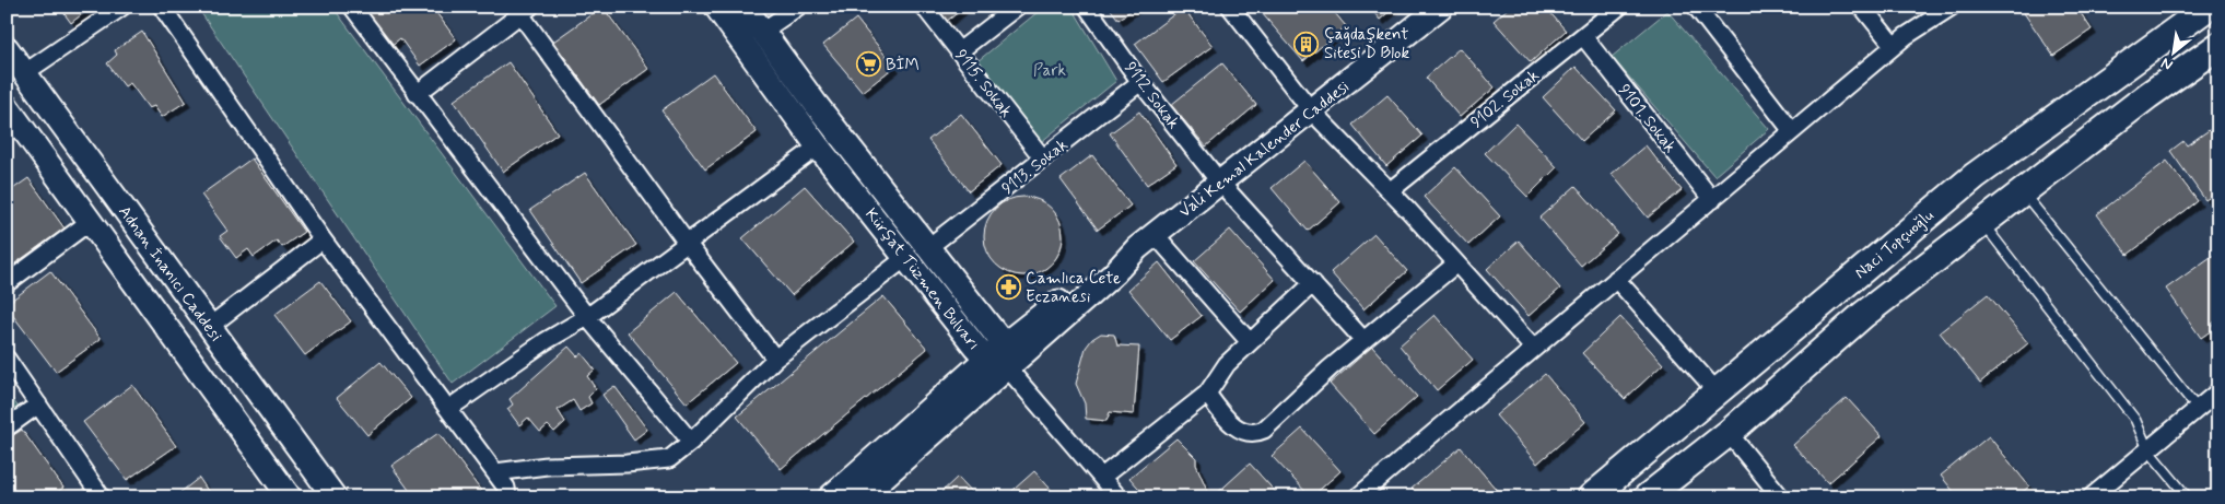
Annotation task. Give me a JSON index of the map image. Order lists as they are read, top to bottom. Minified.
{"streets":{"main road":["Naci Topçuoğlu"],"street":["9115. Sokak","9112. Sokak","9102. Sokak","9101. Sokak","Vali Kemal Kalender Caddesi","9113. Sokak","Adnan İnanıcı Caddesi","Kürşat Tüzmen Bulvarı"]},"crossings":[["9115. Sokak","9113. Sokak"],["9112. Sokak","Vali Kemal Kalender Caddesi"],["9112. Sokak","9113. Sokak"],["9102. Sokak","9101. Sokak"],["Vali Kemal Kalender Caddesi","Kürşat Tüzmen Bulvarı"],["9113. Sokak","Kürşat Tüzmen Bulvarı"]],"parks":["Park"],"places":{"building":["Çağdaşkent Sitesi D Blok"],"supermarket":["BİM"],"pharmacy":["Camlıca Cete Eczanesi"]},"north":"bottom left"}
